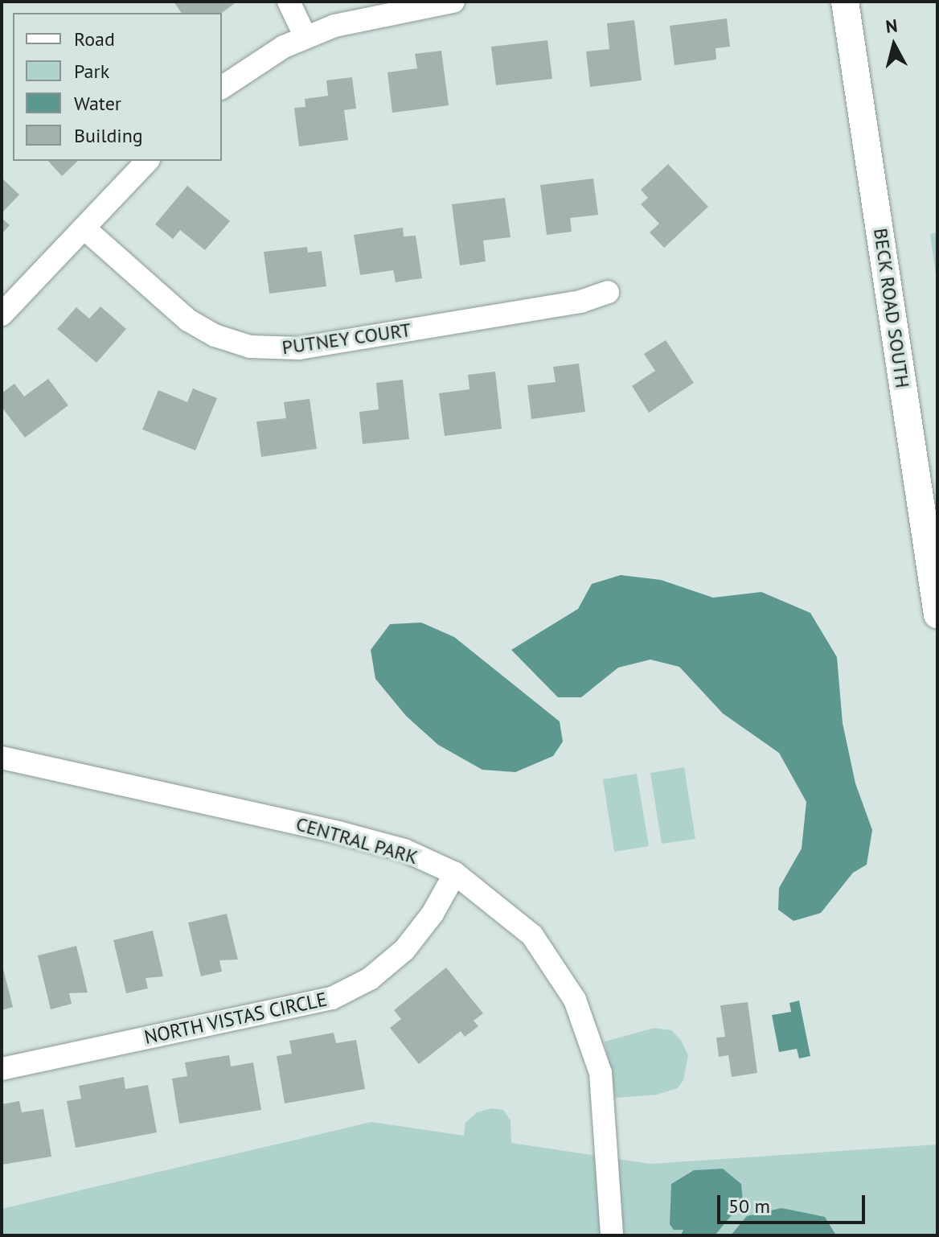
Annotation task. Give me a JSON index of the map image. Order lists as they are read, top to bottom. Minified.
{"streets":{"main road":["BECK ROAD SOUTH"],"street":["PUTNEY COURT","CENTRAL PARK","NORTH VISTAS CIRCLE"]},"crossings":[["CENTRAL PARK","NORTH VISTAS CIRCLE"]],"legend":["Road","Park","Water","Building"],"scale_bar":"50 m","north":"top"}
